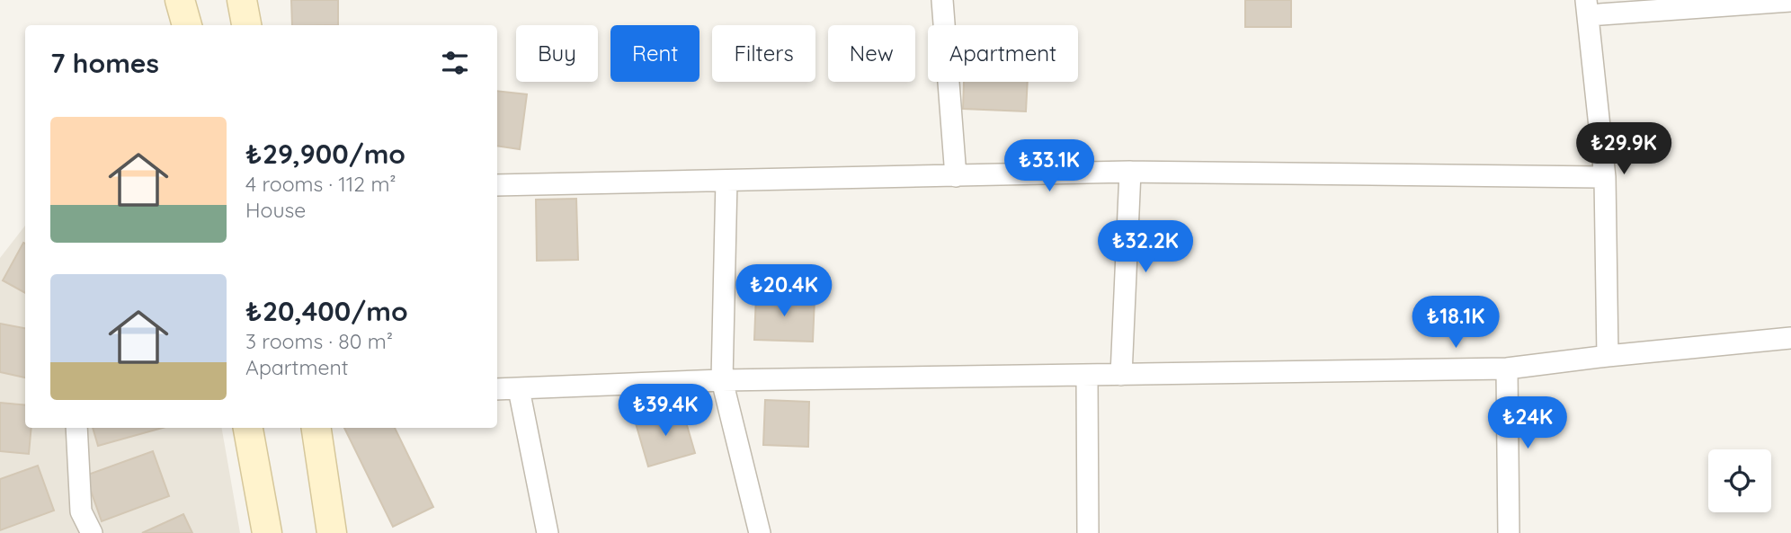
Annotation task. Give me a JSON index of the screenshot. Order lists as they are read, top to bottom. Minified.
{"page":{"chip":["Buy","Rent","Filters","New","Apartment"],"heading":"7 homes","list":[{"name":"₺29,900/mo","note":"4 rooms · 112 m² · House"},{"name":"₺20,400/mo","note":"3 rooms · 80 m² · Apartment"}],"price":["₺29.9K","₺33.1K","₺32.2K","₺20.4K","₺18.1K","₺39.4K","₺24K"]}}
